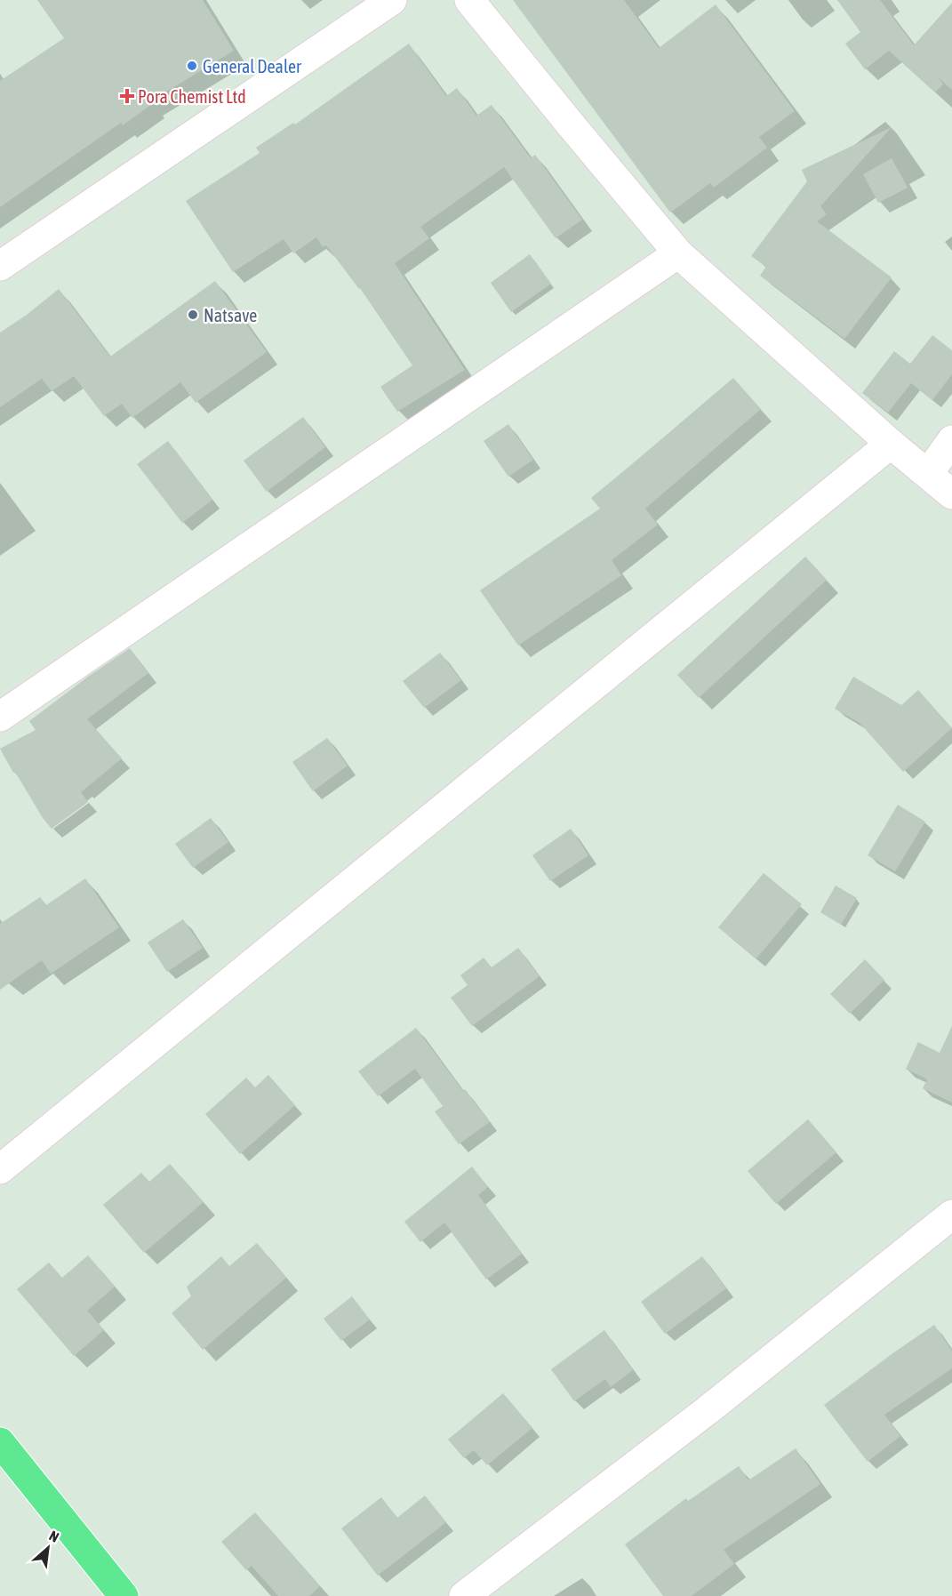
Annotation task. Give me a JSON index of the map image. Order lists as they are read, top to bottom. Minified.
{"places":{"other":["General Dealer","Natsave"],"health":["Pora Chemist Ltd"]},"north":"top right"}
